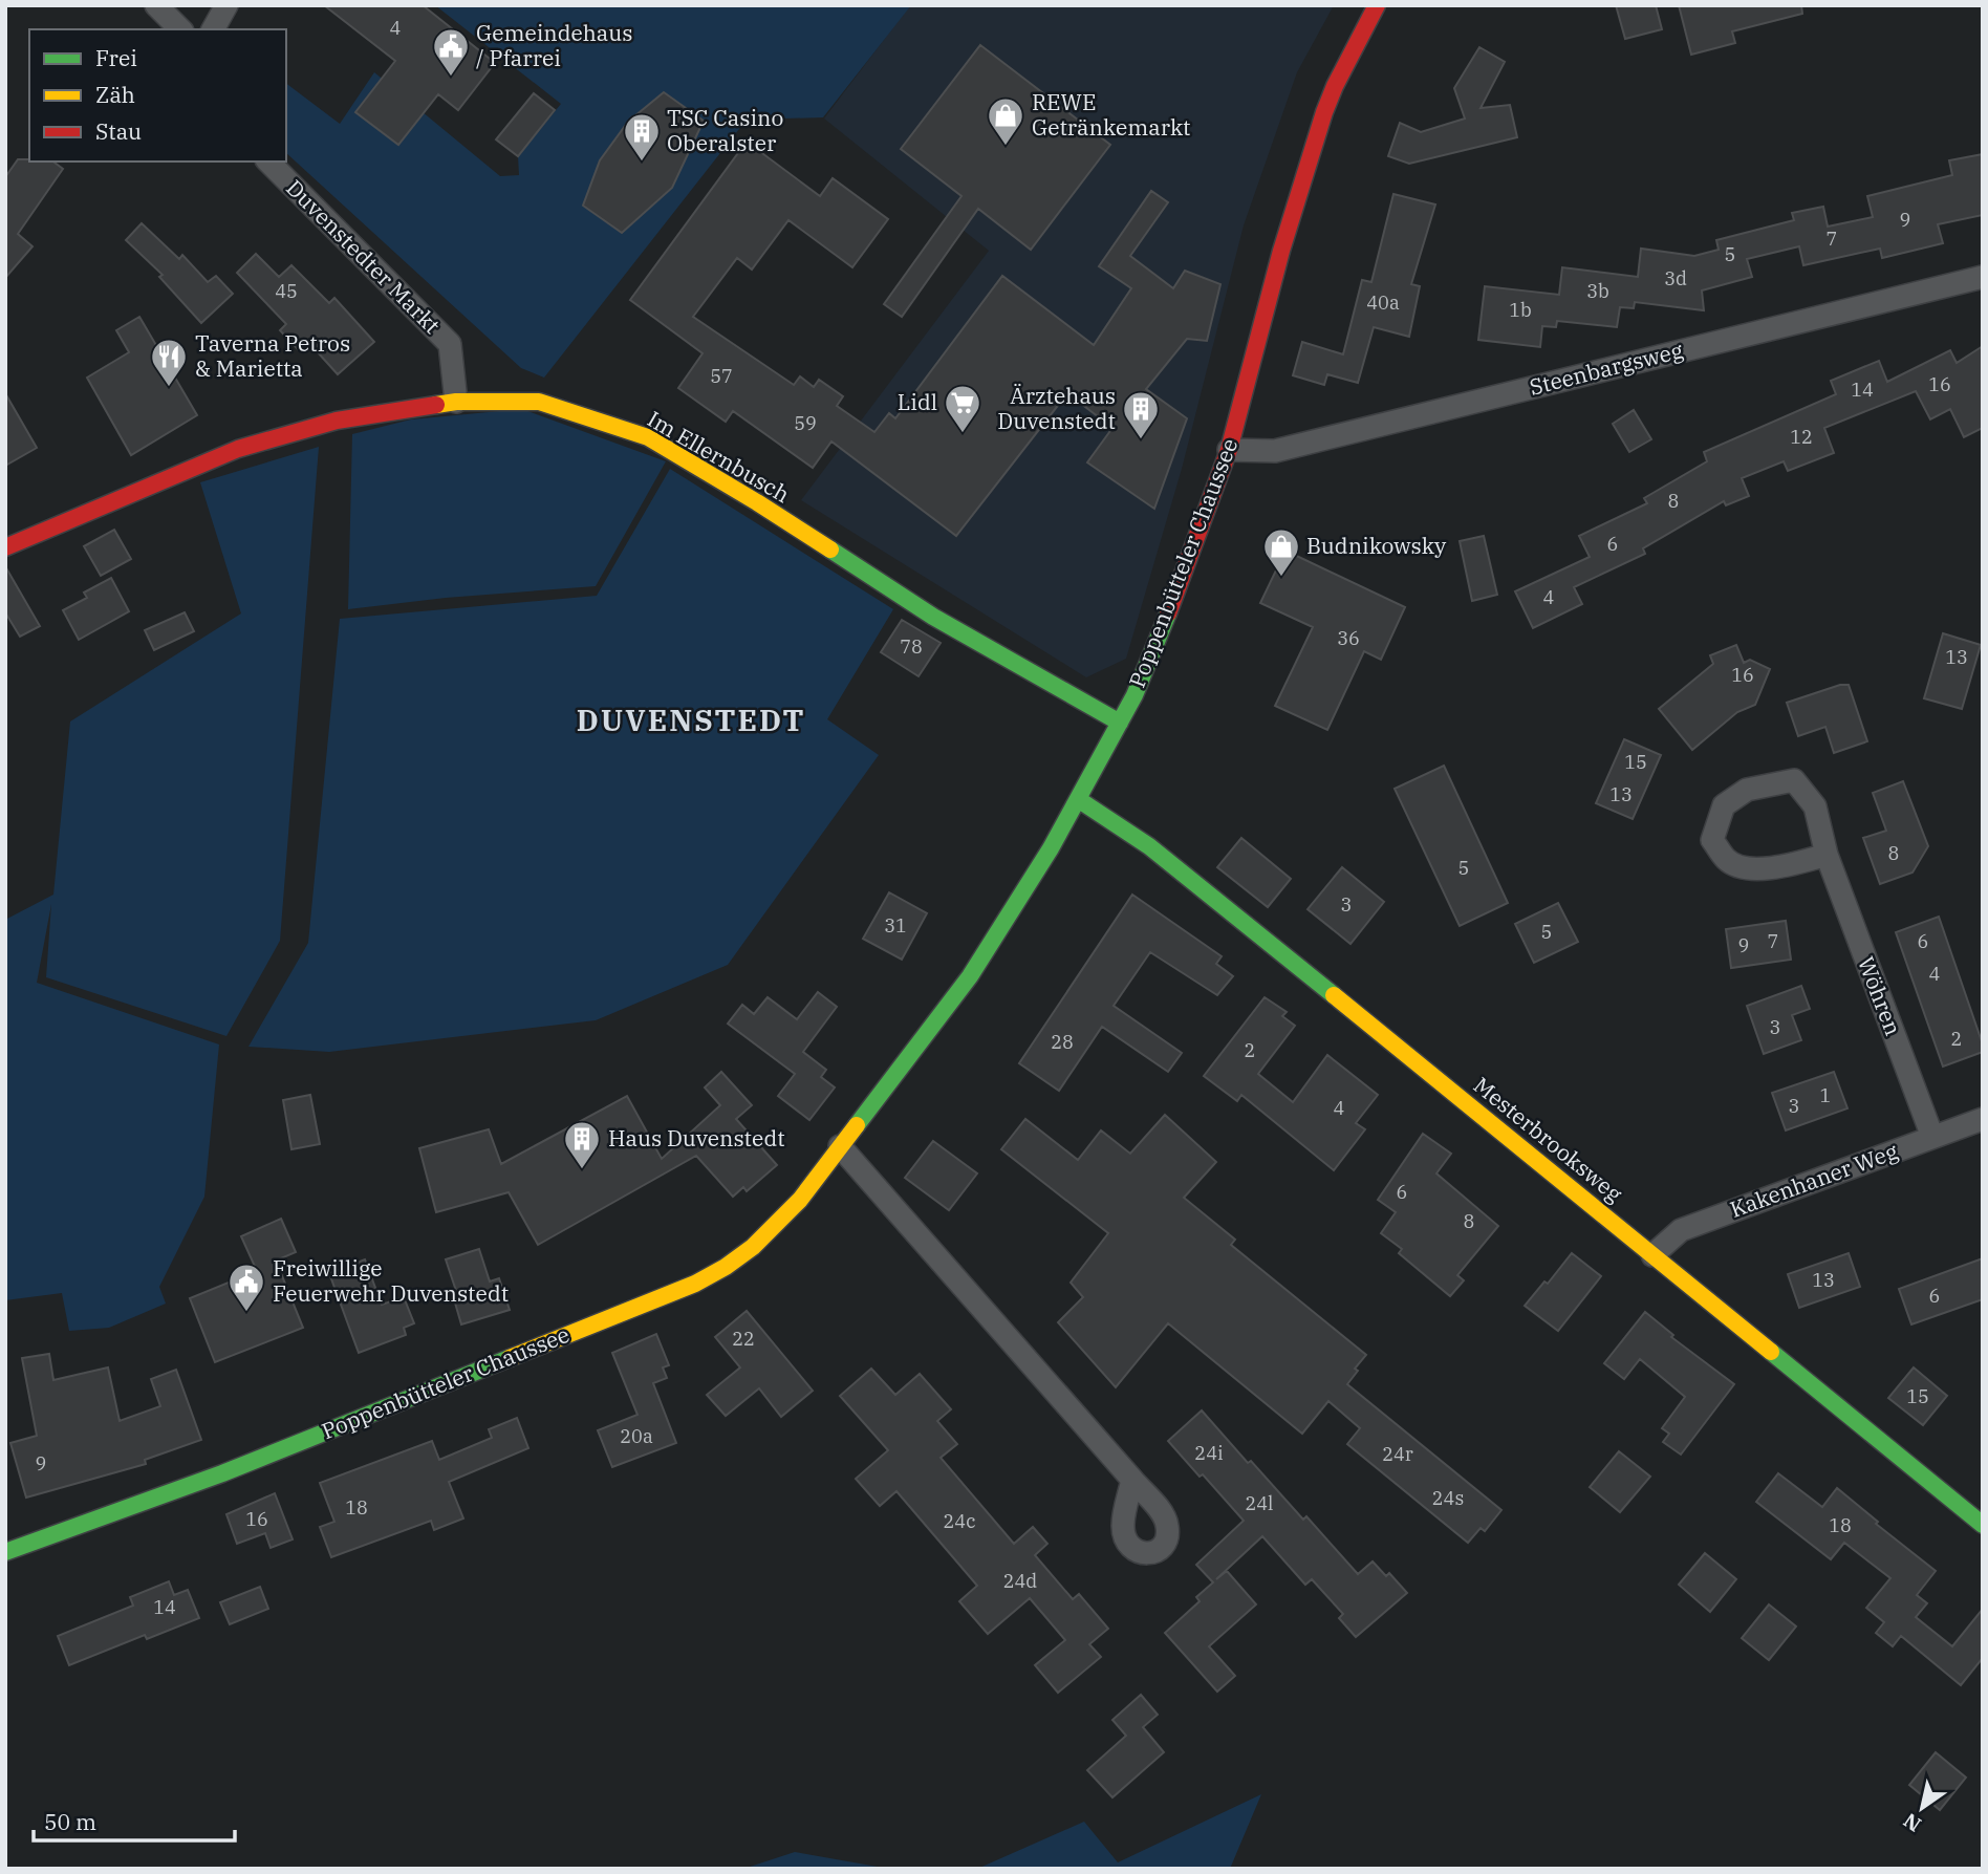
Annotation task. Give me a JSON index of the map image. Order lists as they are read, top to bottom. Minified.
{"streets":{"street":["Duvenstedter Markt","Steenbargsweg","Im Ellernbusch","Poppenbütteler Chaussee","Wöhren","Mesterbrooksweg","Kakenhaner Weg"]},"crossings":[["Duvenstedter Markt","Im Ellernbusch"],["Steenbargsweg","Poppenbütteler Chaussee"],["Im Ellernbusch","Poppenbütteler Chaussee"],["Poppenbütteler Chaussee","Mesterbrooksweg"],["Wöhren","Kakenhaner Weg"],["Mesterbrooksweg","Kakenhaner Weg"]],"districts":["DUVENSTEDT"],"places":{"public building":["Gemeindehaus / Pfarrei","Freiwillige Feuerwehr Duvenstedt"],"shop":["REWE Getränkemarkt","Budnikowsky"],"building":["TSC Casino Oberalster","Ärztehaus Duvenstedt","Haus Duvenstedt"],"restaurant":["Taverna Petros & Marietta"],"supermarket":["Lidl"]},"house_numbers":["4","9","7","5","3d","45","3b","40a","1b","57","16","14","59","12","8","6","4","36","78","13","16","15","13","8","5","3","31","5","7","6","9","4","3","2","28","2","1","3","4","6","8","13","6","22","15","20a","24i","24r","9","24s","24l","18","16","24c","18","24d","14"],"legend":["Frei","Zäh","Stau"],"scale_bar":"50 m","north":"bottom left"}
